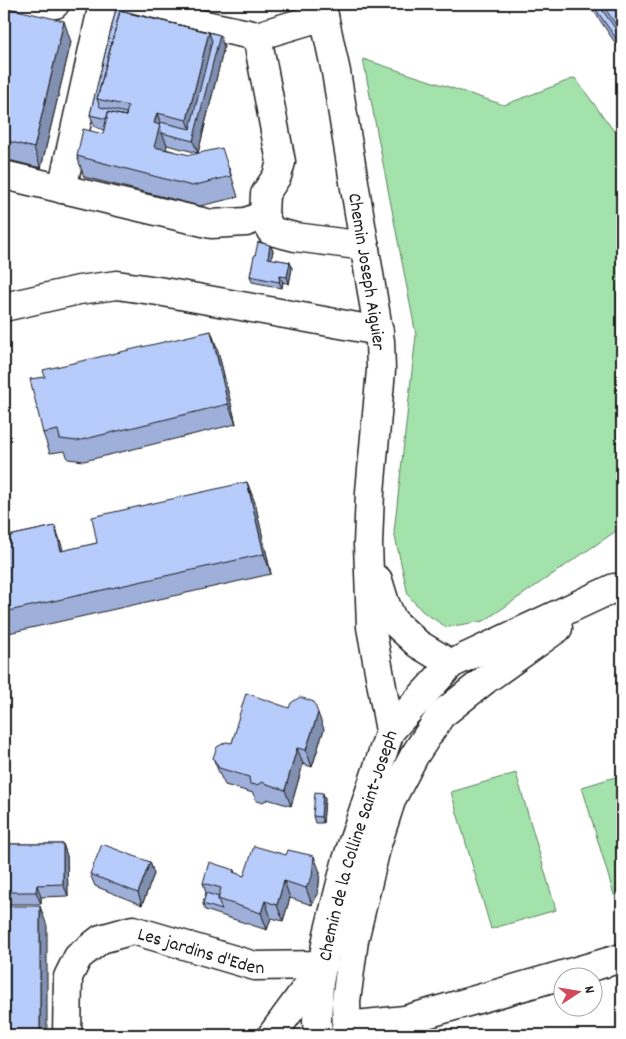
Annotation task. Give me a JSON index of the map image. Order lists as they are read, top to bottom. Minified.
{"streets":{"street":["Chemin Joseph Aiguier","Chemin de la Colline Saint-Joseph","Les jardins d'Eden"]},"crossings":[["Chemin Joseph Aiguier","Chemin de la Colline Saint-Joseph"],["Chemin de la Colline Saint-Joseph","Les jardins d'Eden"]],"north":"right"}
